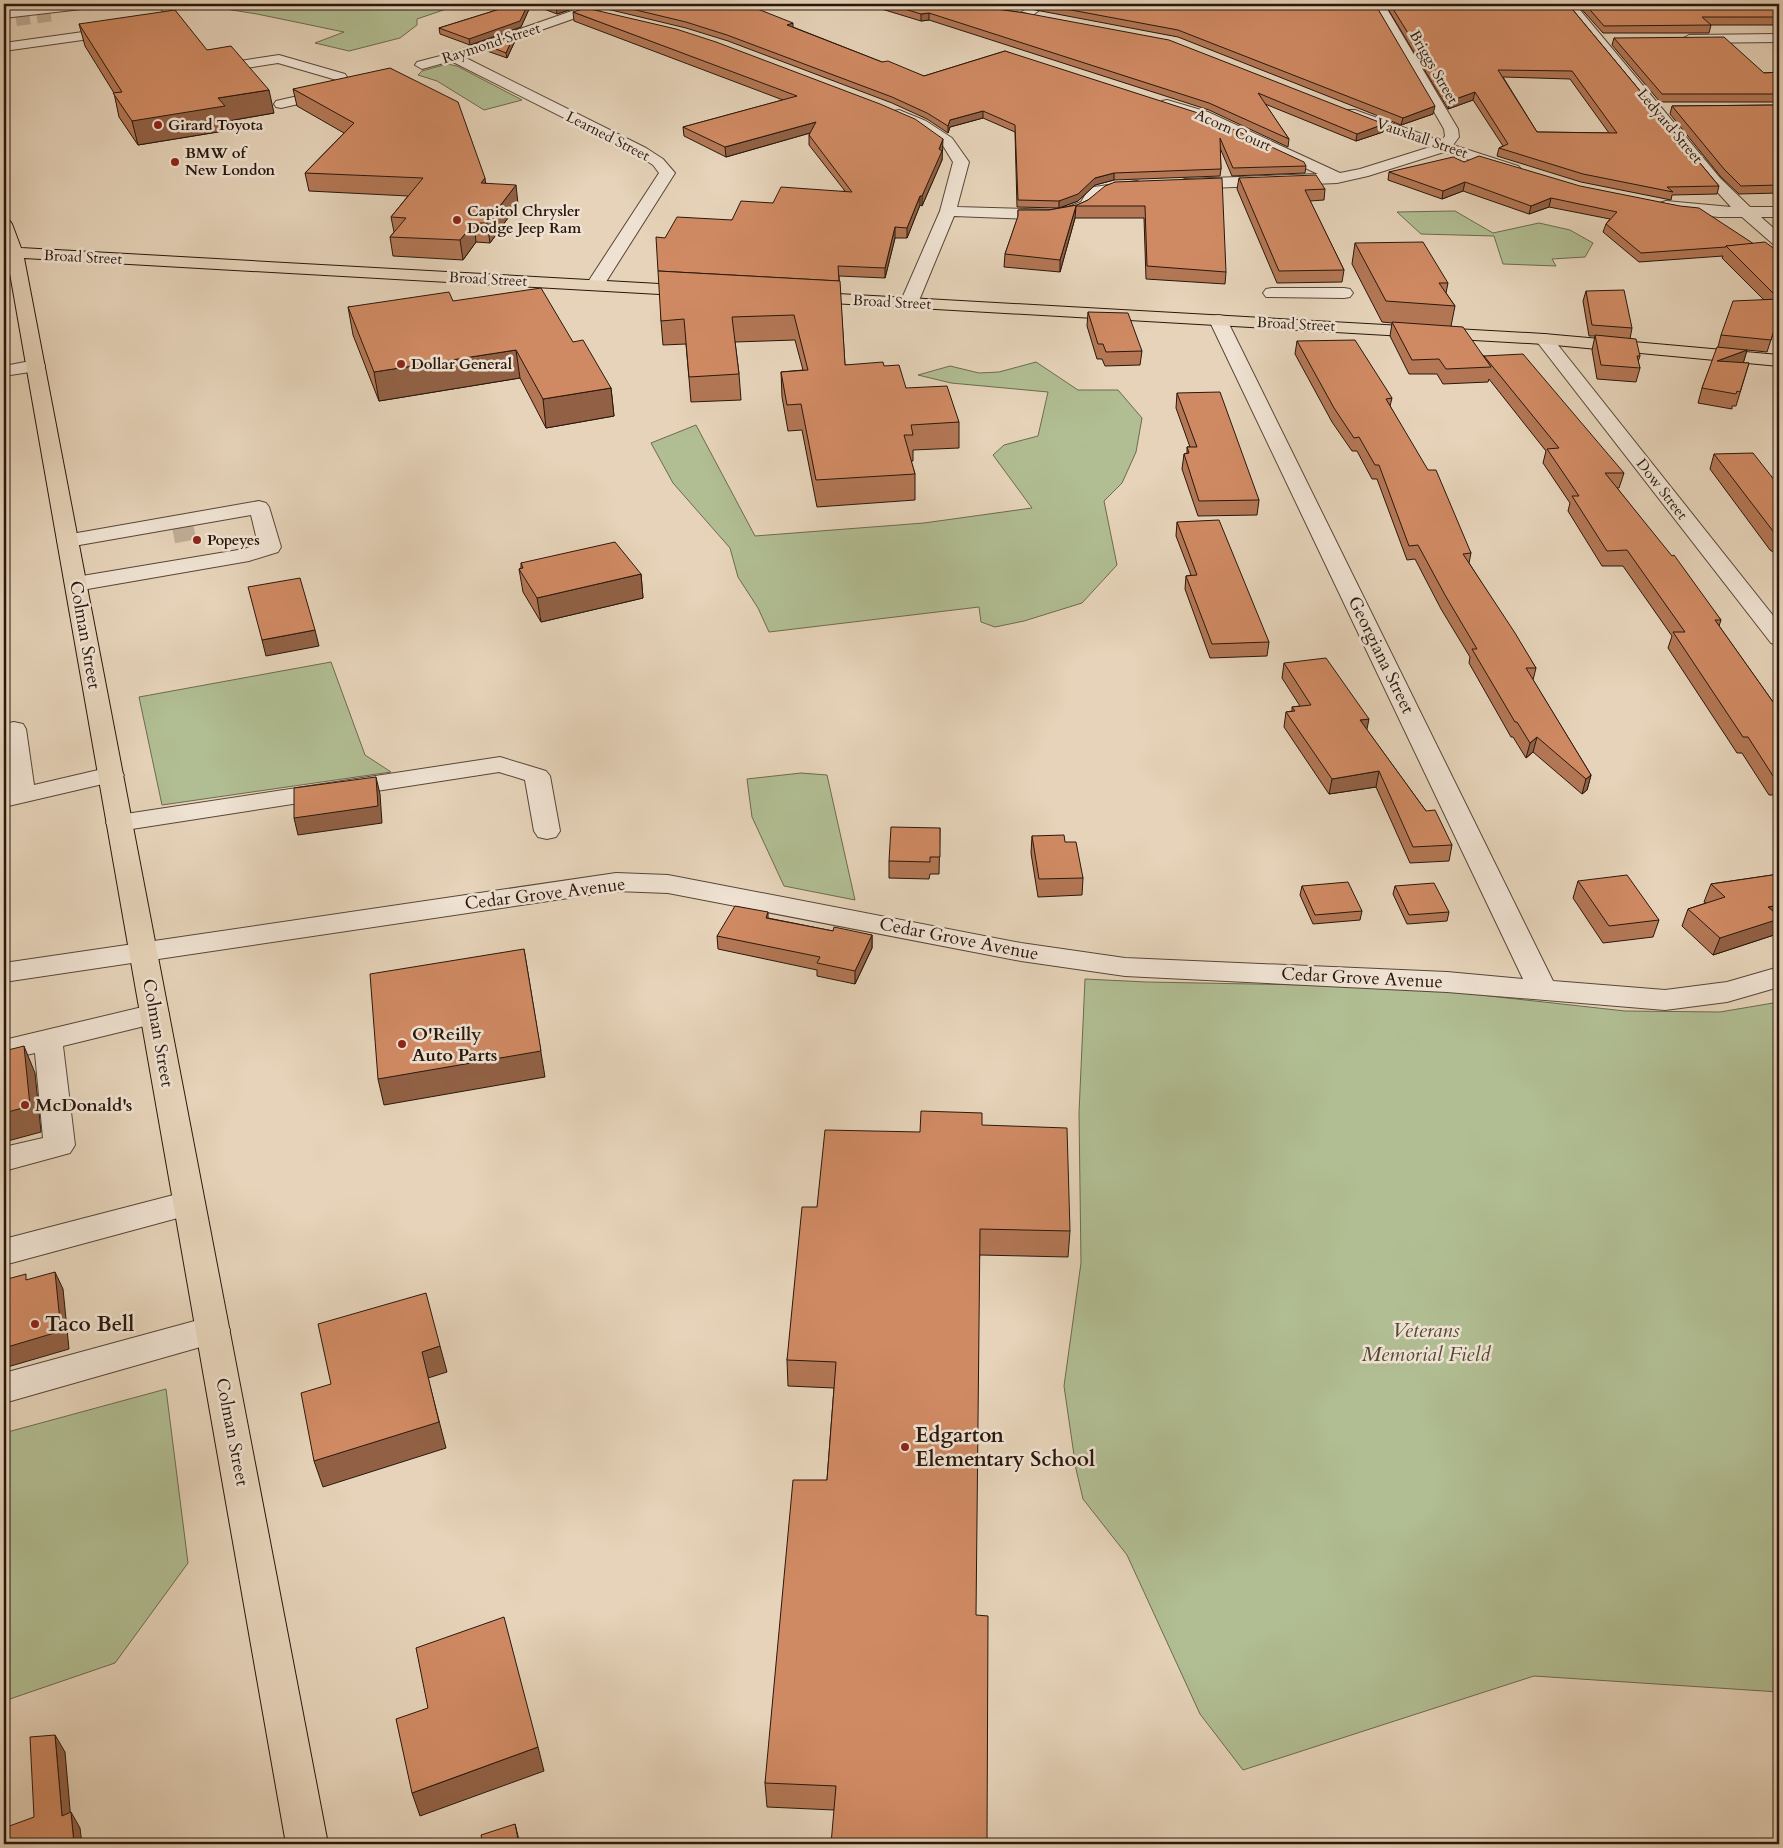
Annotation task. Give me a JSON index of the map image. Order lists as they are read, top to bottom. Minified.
{"streets":{"main road":["Broad Street","Colman Street"],"street":["Raymond Street","Briggs Street","Ledyard Street","Acorn Court","Learned Street","Vauxhall Street","Dow Street","Georgiana Street","Cedar Grove Avenue"]},"crossings":[["Raymond Street","Learned Street"],["Briggs Street","Vauxhall Street"],["Learned Street","Broad Street"],["Broad Street","Dow Street"],["Broad Street","Colman Street"],["Broad Street","Georgiana Street"],["Colman Street","Cedar Grove Avenue"],["Georgiana Street","Cedar Grove Avenue"]],"parks":["Veterans Memorial Field"],"places":["Girard Toyota","BMW of New London","Capitol Chrysler Dodge Jeep Ram","Dollar General","Popeyes","O'Reilly Auto Parts","McDonald's","Taco Bell","Edgarton Elementary School"]}
